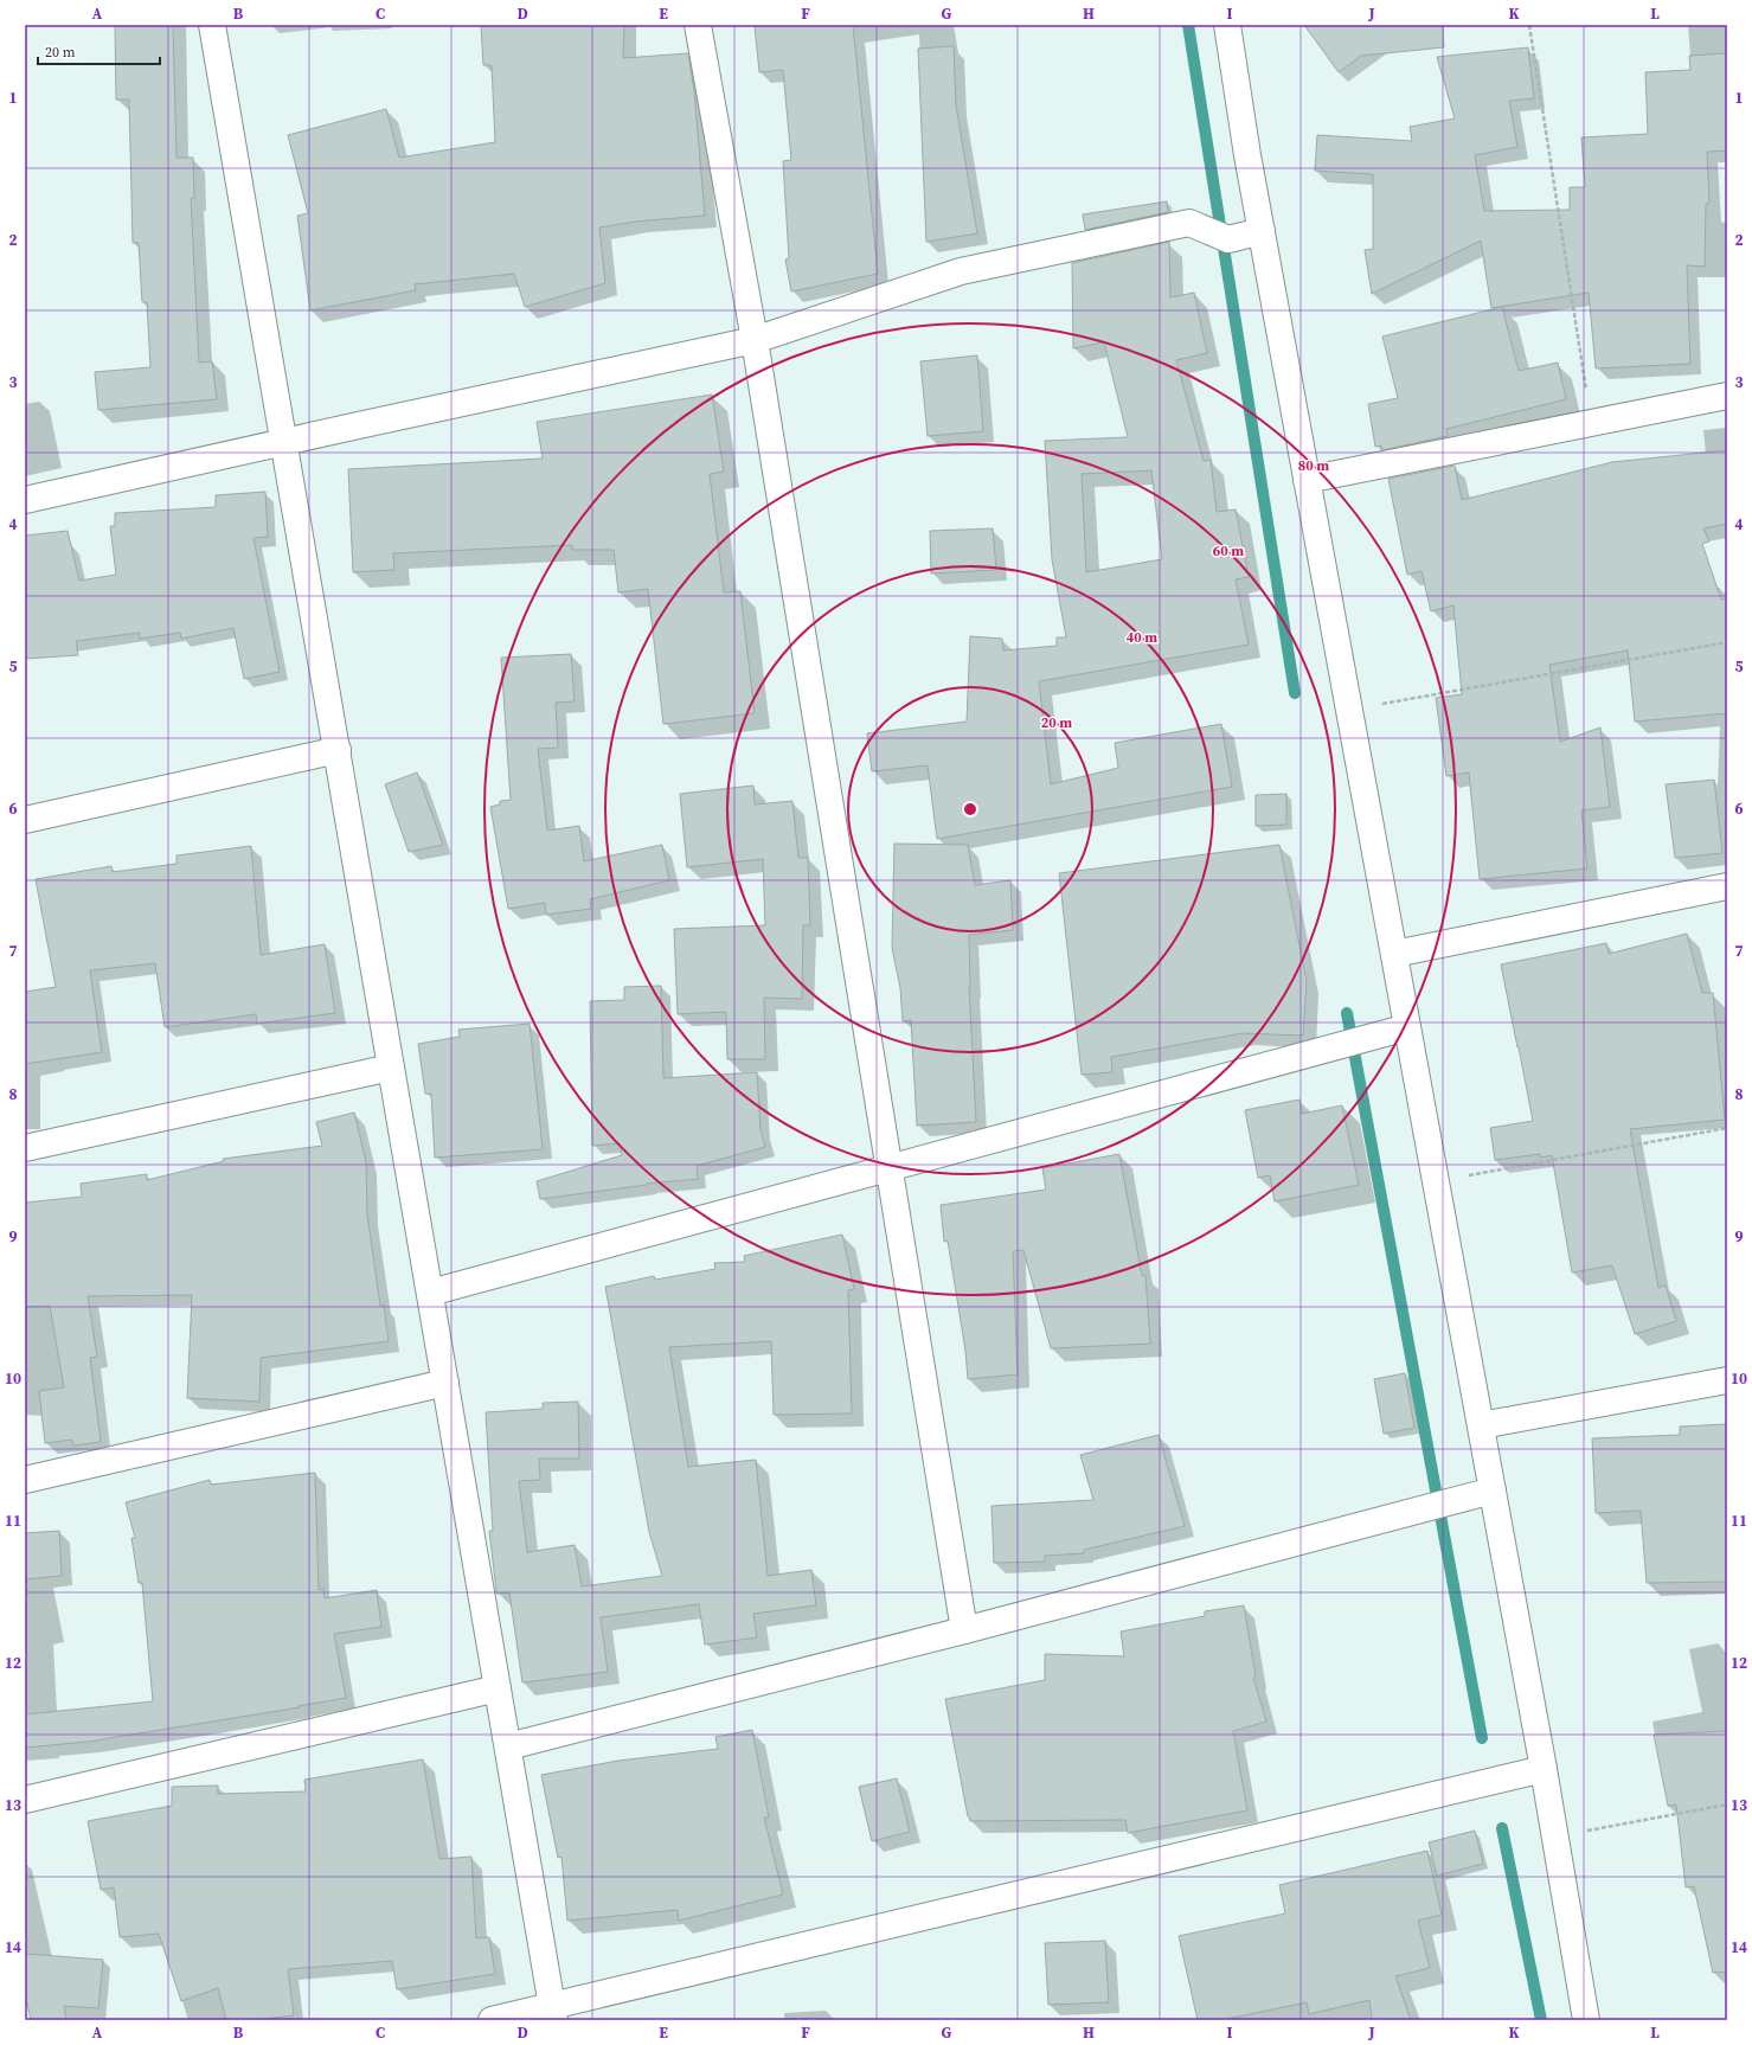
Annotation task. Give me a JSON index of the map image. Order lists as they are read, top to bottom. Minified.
{"scale_bar":"20 m","grid":{"columns":["A","B","C","D","E","F","G","H","I","J","K","L"],"rows":["1","2","3","4","5","6","7","8","9","10","11","12","13","14"]},"rings":["80 m","60 m","40 m","20 m"]}
